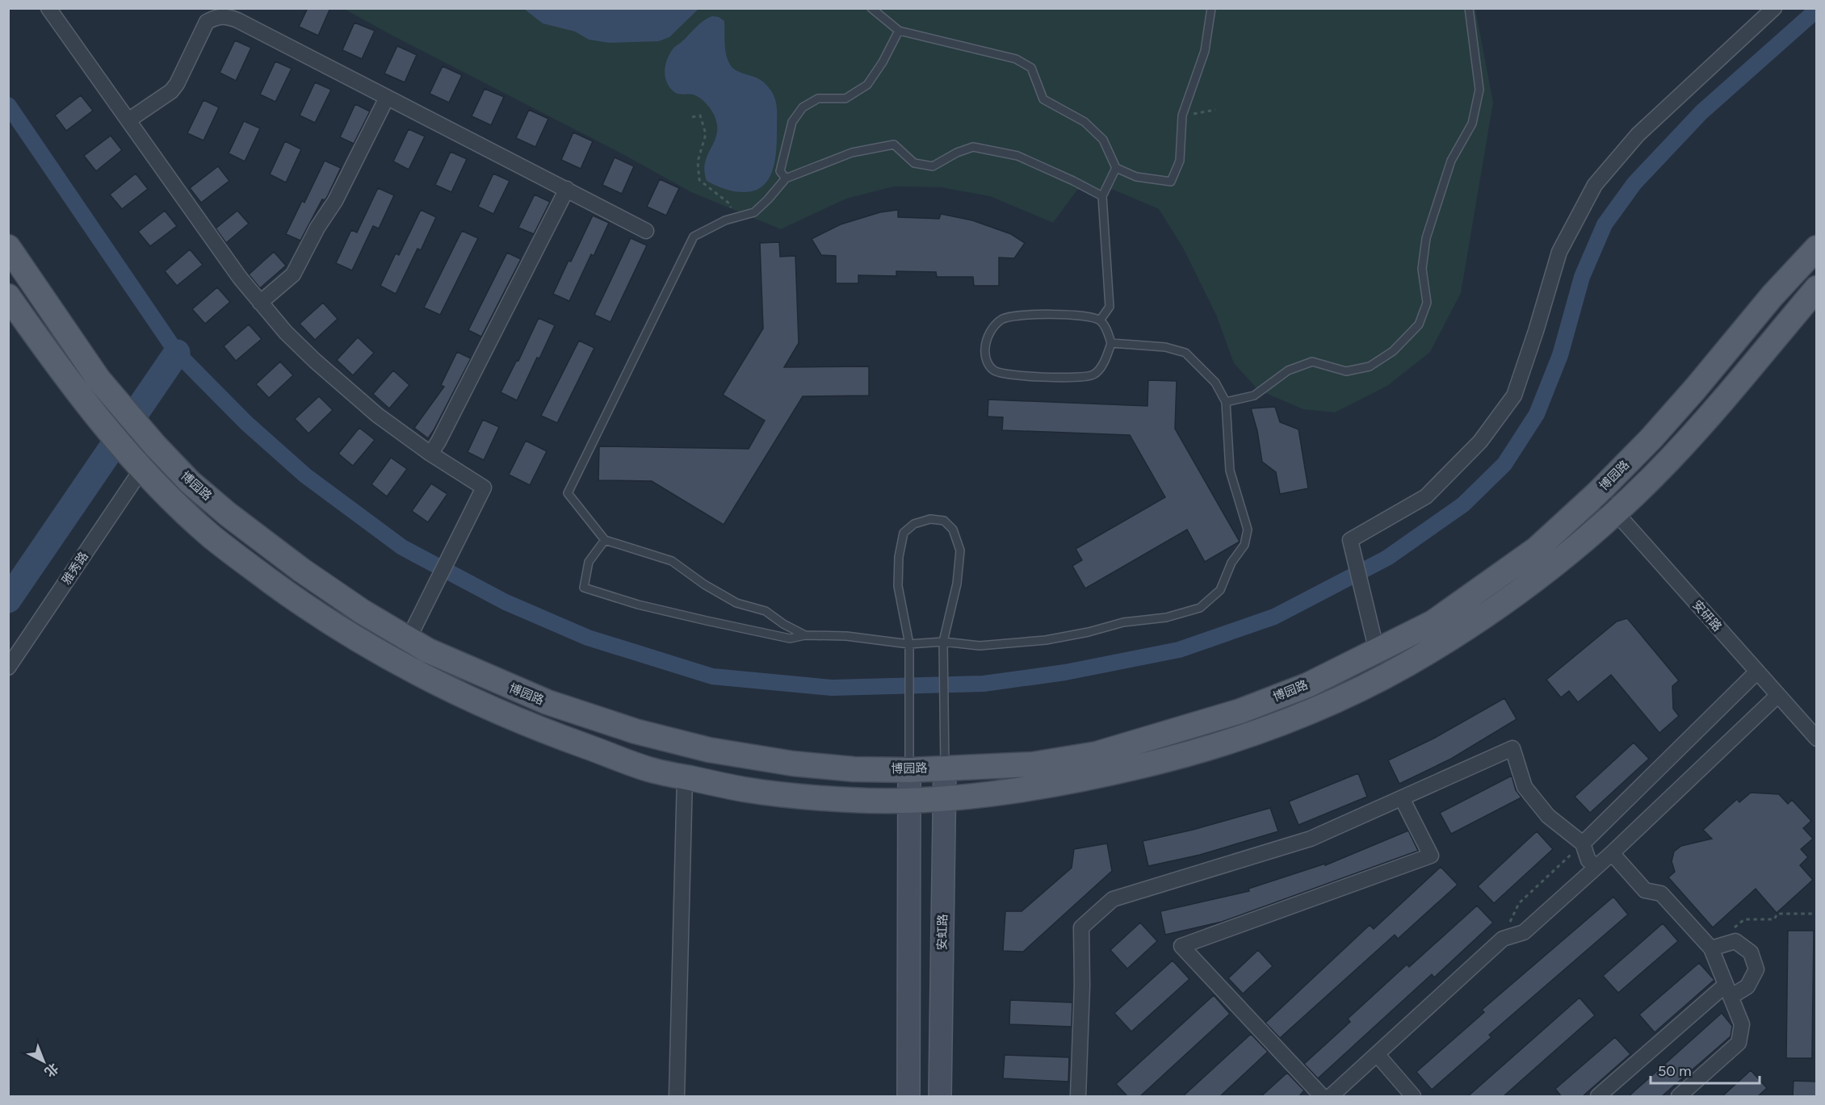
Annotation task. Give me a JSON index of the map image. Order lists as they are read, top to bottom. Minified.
{"streets":{"main road":["博园路","安虹路"],"street":["雅秀路","安研路"]},"crossings":[["博园路","安研路"],["博园路","安虹路"]],"scale_bar":"50 m","north":"bottom right"}
